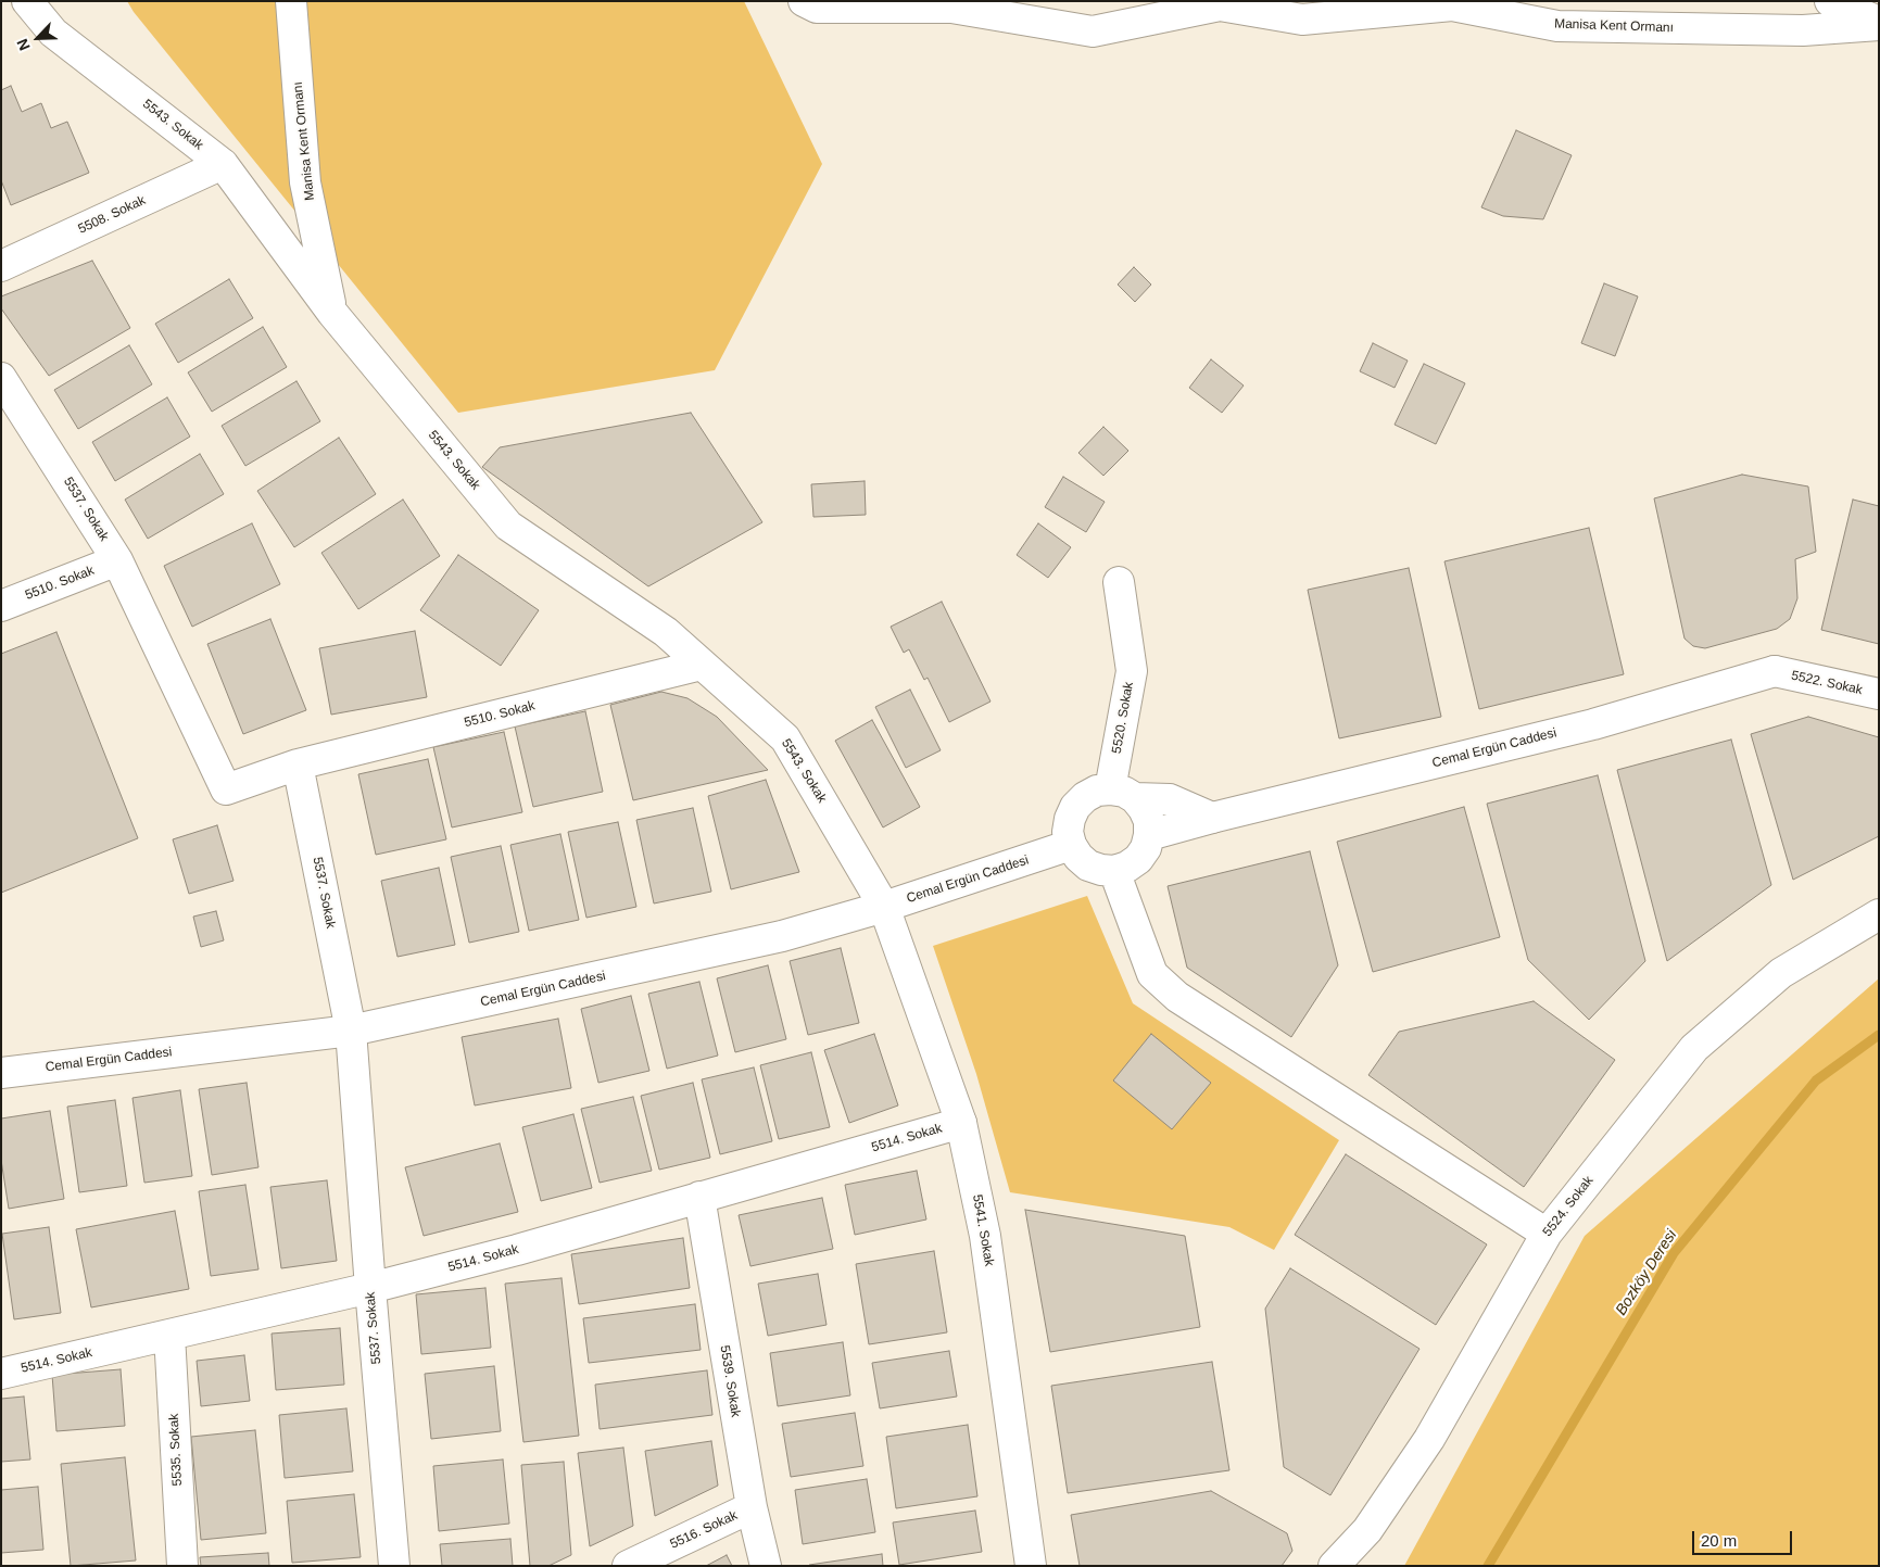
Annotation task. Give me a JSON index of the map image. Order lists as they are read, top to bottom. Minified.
{"streets":{"street":["Manisa Kent Ormanı","5543. Sokak","5508. Sokak","5537. Sokak","5510. Sokak","5522. Sokak","5520. Sokak","Cemal Ergün Caddesi","5514. Sokak","5524. Sokak","5541. Sokak","5539. Sokak","5535. Sokak","5516. Sokak"]},"crossings":[["Manisa Kent Ormanı","5543. Sokak"],["5543. Sokak","5508. Sokak"],["5543. Sokak","5510. Sokak"],["5543. Sokak","Cemal Ergün Caddesi"],["5543. Sokak","5541. Sokak"],["5537. Sokak","5510. Sokak"],["5537. Sokak","Cemal Ergün Caddesi"],["5537. Sokak","5514. Sokak"],["5522. Sokak","Cemal Ergün Caddesi"],["5520. Sokak","Cemal Ergün Caddesi"],["Cemal Ergün Caddesi","5541. Sokak"],["5514. Sokak","5541. Sokak"],["5514. Sokak","5539. Sokak"],["5514. Sokak","5535. Sokak"],["5539. Sokak","5516. Sokak"]],"water":["Bozköy Deresi"],"scale_bar":"20 m","north":"bottom left"}
